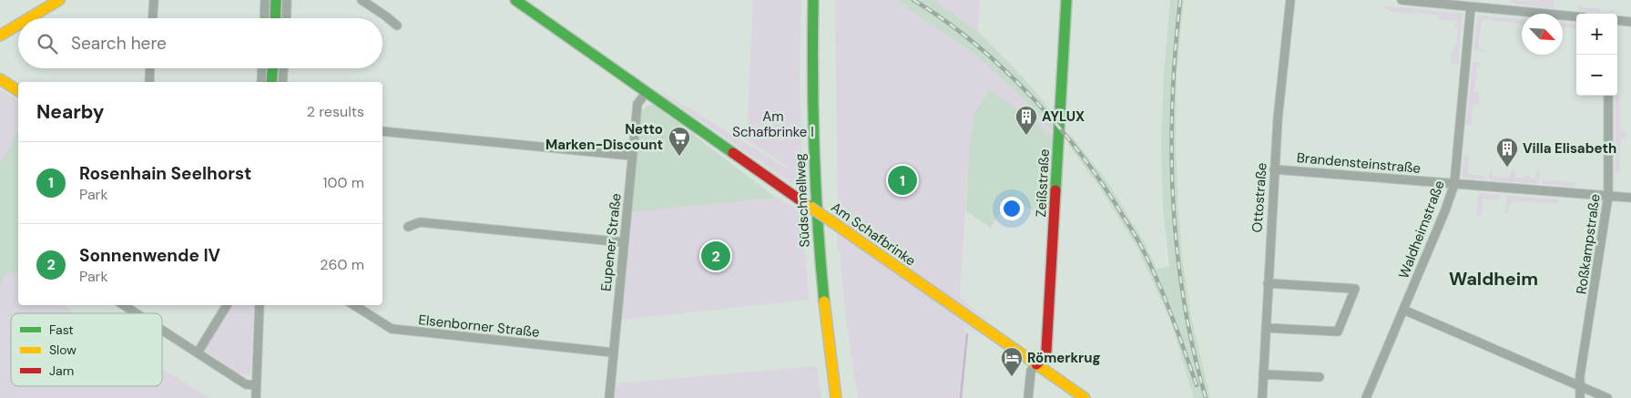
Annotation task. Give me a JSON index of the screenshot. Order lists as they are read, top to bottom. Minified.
{"streets":{"main road":["Zeißstraße","Südschnellweg","Am Schafbrinke"],"street":["Brandensteinstraße","Ottostraße","Waldheimstraße","Eupener Straße","Roßkampstraße","Elsenborner Straße"]},"crossings":[["Brandensteinstraße","Ottostraße"],["Brandensteinstraße","Waldheimstraße"],["Brandensteinstraße","Roßkampstraße"],["Zeißstraße","Am Schafbrinke"],["Am Schafbrinke","Eupener Straße"],["Eupener Straße","Elsenborner Straße"]],"districts":["Waldheim"],"parks":["Am Schafbrinke I"],"places":{"building":["AYLUX","Villa Elisabeth"],"supermarket":["Netto Marken-Discount"],"hotel":["Römerkrug"]},"legend":["Fast","Slow","Jam"],"north":"bottom right","page":{"map_buttons":["+","−"],"search":"Search here","heading":["Nearby","2 results"],"list":[{"mark":"1","name":"Rosenhain Seelhorst","note":"Park","value":"100 m"},{"mark":"2","name":"Sonnenwende IV","note":"Park","value":"260 m"}],"pins":["1","2"]}}
